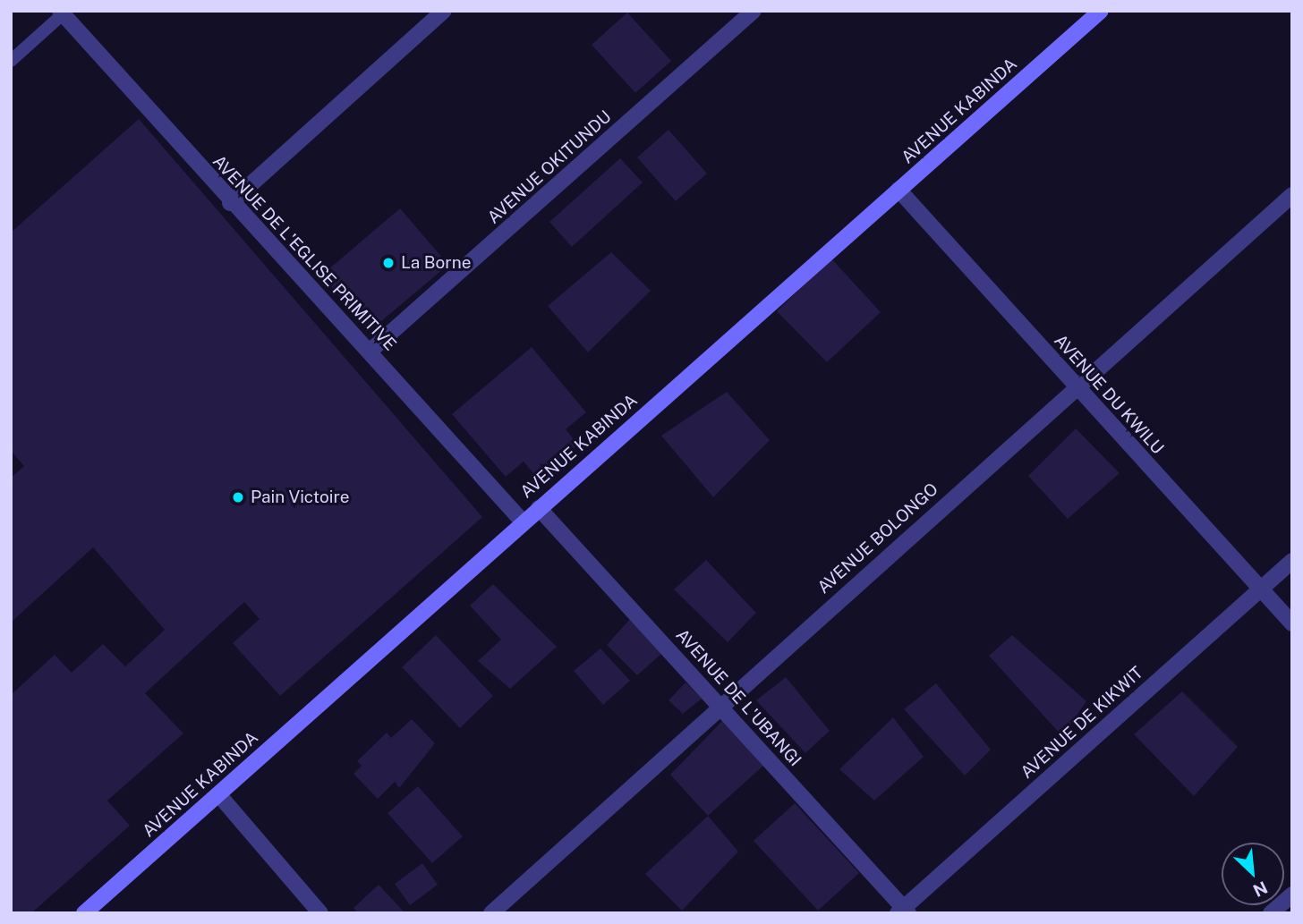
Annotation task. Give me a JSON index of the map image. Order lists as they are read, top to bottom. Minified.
{"streets":{"street":["AVENUE KABINDA","AVENUE OKITUNDU","AVENUE DE L'EGLISE PRIMITIVE","AVENUE DU KWILU","AVENUE BOLONGO","AVENUE DE L'UBANGI","AVENUE DE KIKWIT"]},"crossings":[["AVENUE KABINDA","AVENUE DE L'EGLISE PRIMITIVE"],["AVENUE KABINDA","AVENUE DU KWILU"],["AVENUE KABINDA","AVENUE DE L'UBANGI"],["AVENUE OKITUNDU","AVENUE DE L'EGLISE PRIMITIVE"],["AVENUE DU KWILU","AVENUE BOLONGO"],["AVENUE DU KWILU","AVENUE DE KIKWIT"],["AVENUE BOLONGO","AVENUE DE L'UBANGI"],["AVENUE DE L'UBANGI","AVENUE DE KIKWIT"]],"places":["La Borne","Pain Victoire"],"north":"bottom right"}
